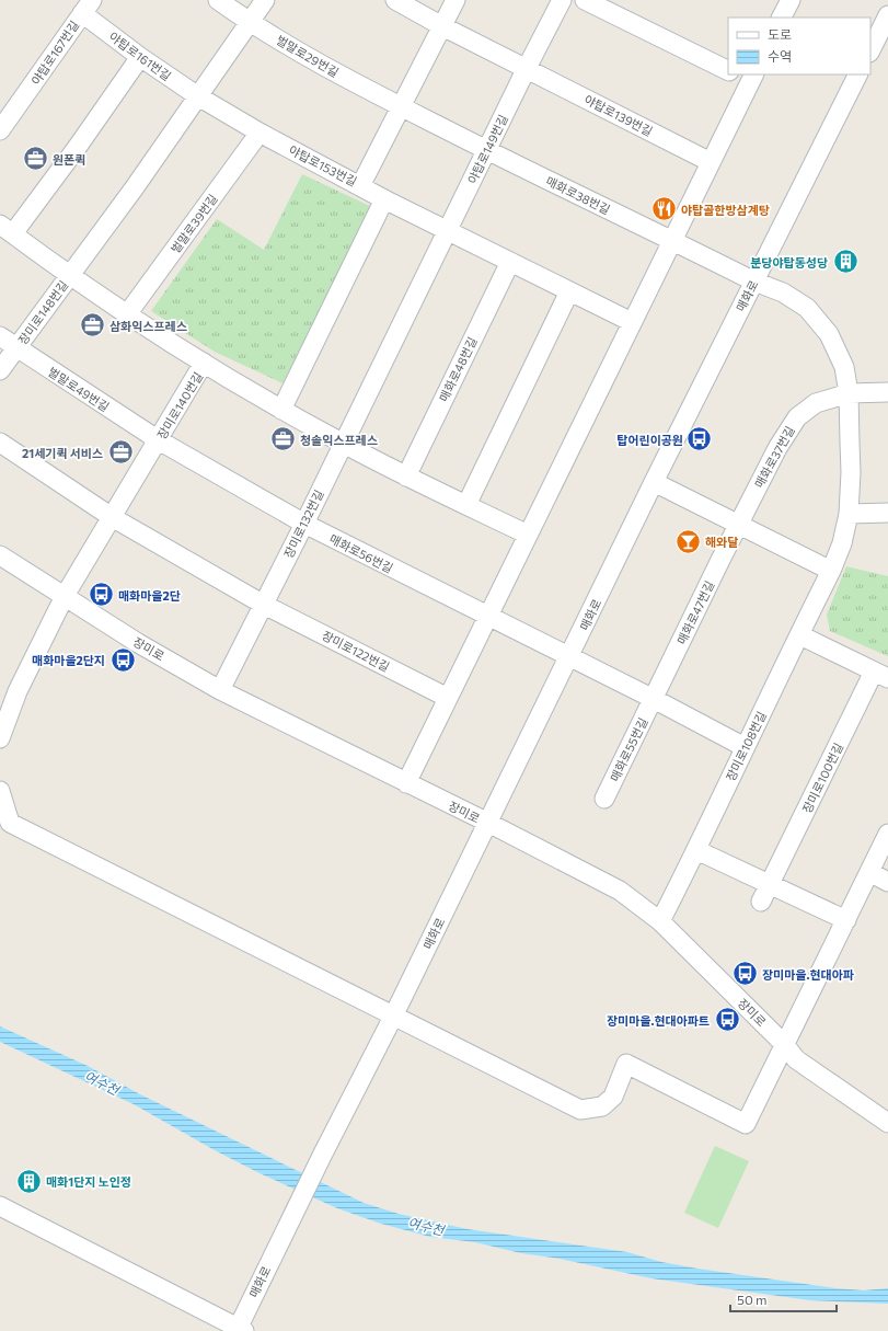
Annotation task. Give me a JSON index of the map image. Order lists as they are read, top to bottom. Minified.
{"streets":{"street":["야탑로167번길","야탑로161번길","벌말로29번길","야탑로139번길","야탑로149번길","야탑로153번길","매화로38번길","벌말로39번길","매화로","장미로148번길","매화로48번길","벌말로49번길","장미로140번길","매화로37번길","장미로132번길","매화로56번길","매화로47번길","장미로","장미로122번길","장미로108번길","매화로55번길","장미로100번길"]},"crossings":[["야탑로167번길","야탑로161번길"],["야탑로161번길","야탑로153번길"],["야탑로161번길","장미로148번길"],["벌말로29번길","야탑로153번길"],["벌말로29번길","매화로38번길"],["야탑로139번길","야탑로149번길"],["야탑로149번길","매화로38번길"],["야탑로149번길","장미로132번길"],["야탑로153번길","매화로38번길"],["야탑로153번길","벌말로39번길"],["야탑로153번길","장미로148번길"],["매화로38번길","매화로"],["벌말로39번길","장미로140번길"],["매화로","매화로56번길"],["매화로","장미로"],["장미로148번길","벌말로49번길"],["장미로148번길","장미로140번길"],["벌말로49번길","장미로140번길"],["벌말로49번길","매화로56번길"],["장미로140번길","매화로56번길"],["장미로140번길","장미로"],["매화로37번길","매화로47번길"],["장미로132번길","매화로56번길"],["장미로132번길","장미로"],["장미로132번길","장미로122번길"],["매화로47번길","매화로55번길"],["장미로","장미로108번길"],["장미로108번길","장미로100번길"]],"water":["여수천"],"places":{"office":["원폰퀵","삼화익스프레스","청솔익스프레스","21세기퀵 서비스"],"restaurant":["야탑골한방삼계탕"],"building":["분당야탑동성당","매화1단지 노인정"],"bus stop":["탑어린이공원","매화마을2단","매화마을2단지","장미마을.현대아파","장미마을.현대아파트"],"bar":["해와달"]},"legend":["도로","수역"],"scale_bar":"50 m"}
